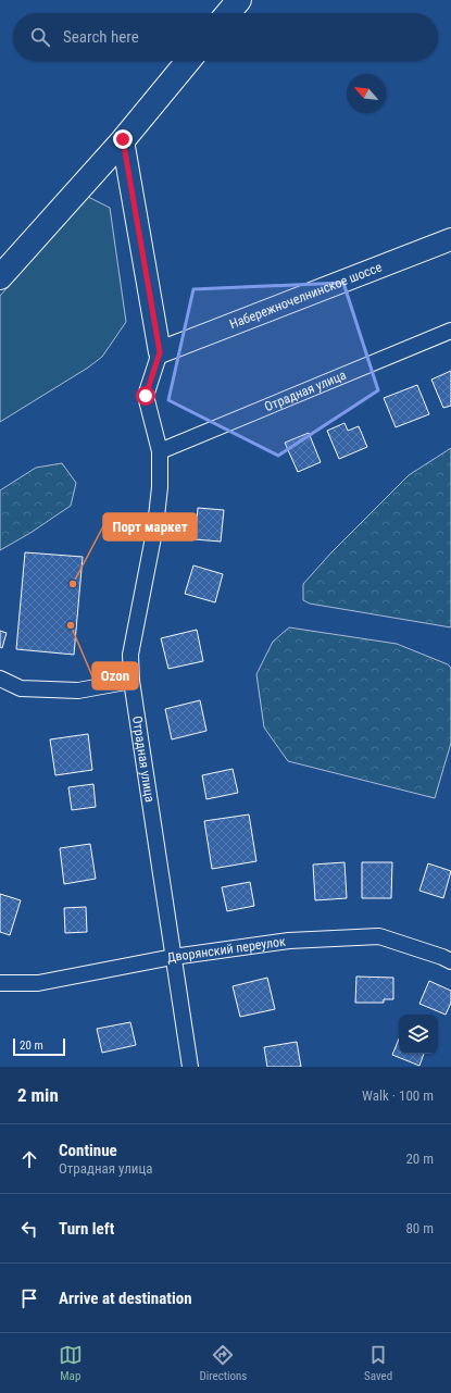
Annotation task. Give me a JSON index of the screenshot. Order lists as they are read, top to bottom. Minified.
{"streets":{"main road":["Набережночелнинское шоссе"],"street":["Отрадная улица","Дворянский переулок"]},"crossings":[["Набережночелнинское шоссе","Отрадная улица"],["Отрадная улица","Дворянский переулок"]],"places":["Порт маркет","Ozon"],"scale_bar":"20 m","north":"top left","page":{"search":"Search here","scale":"20 m","heading":["2 min","Walk · 100 m"],"list":[["Continue","Отрадная улица","20 m"],["Turn left","80 m"],"Arrive at destination"],"nav":["Map","Directions","Saved"]}}
